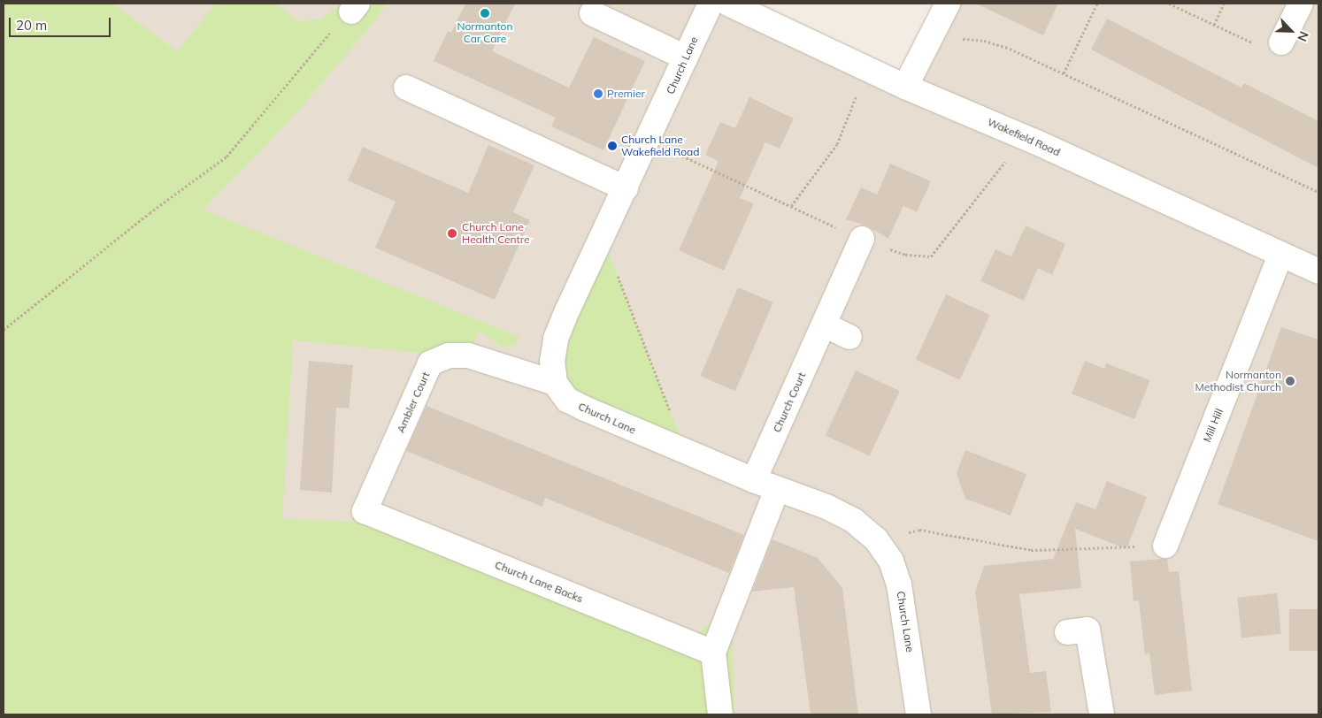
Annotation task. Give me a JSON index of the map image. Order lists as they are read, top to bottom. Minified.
{"streets":{"street":["Church Lane","Wakefield Road","Ambler Court","Church Court","Mill Hill","Church Lane Backs"]},"crossings":[["Church Lane","Ambler Court"],["Church Lane","Church Court"],["Wakefield Road","Mill Hill"],["Ambler Court","Church Lane Backs"]],"places":["Normanton Car Care","Premier","Church Lane Wakefield Road","Church Lane Health Centre","Normanton Methodist Church"],"scale_bar":"20 m","north":"bottom right"}
